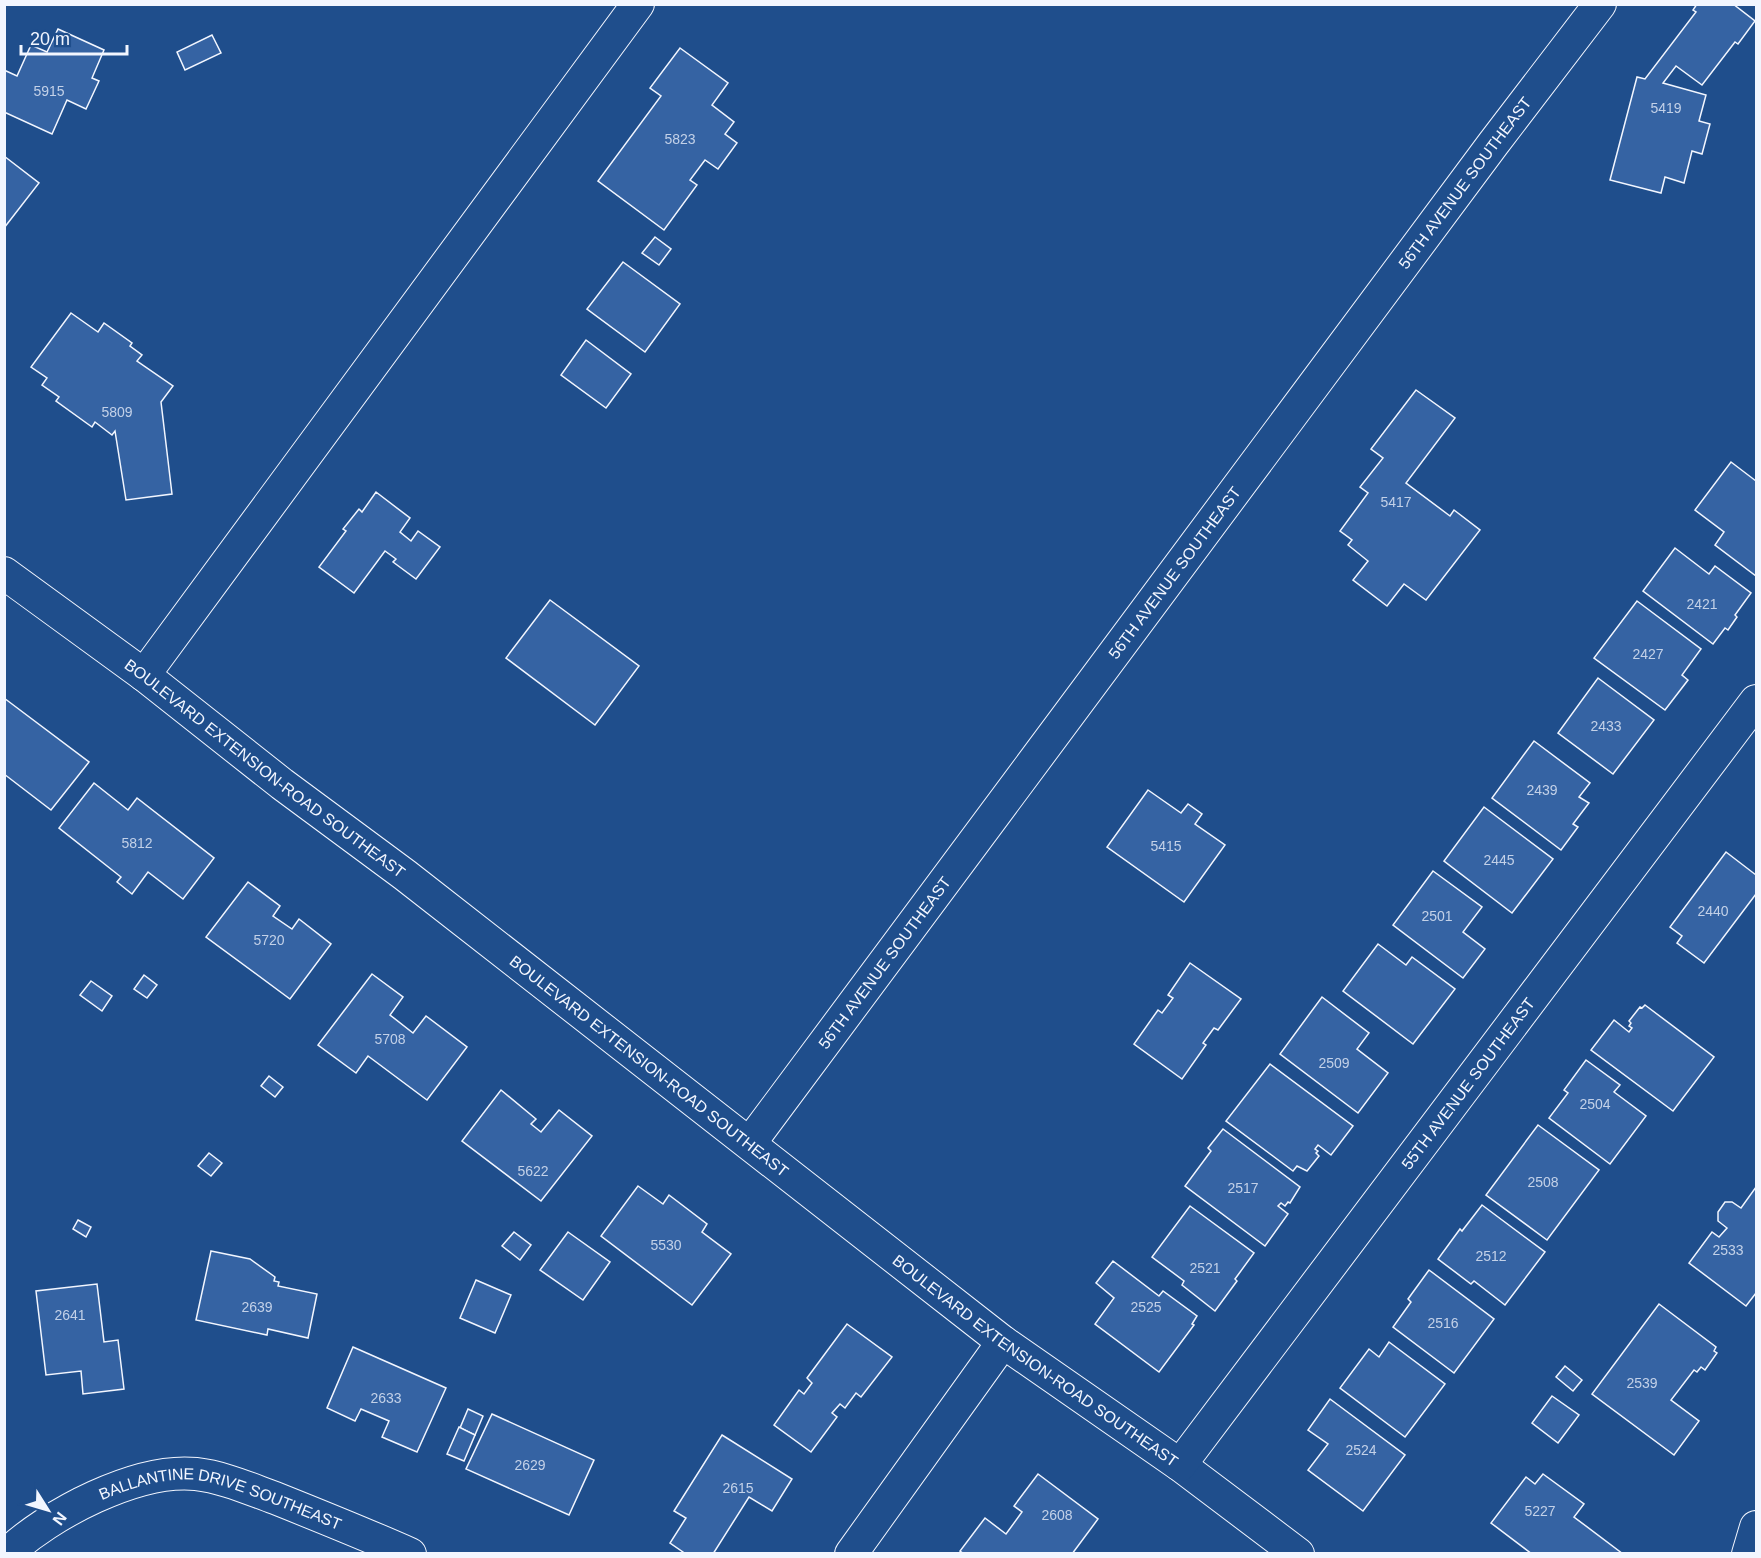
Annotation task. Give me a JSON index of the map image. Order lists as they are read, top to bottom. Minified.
{"streets":{"street":["56TH AVENUE SOUTHEAST","BOULEVARD EXTENSION-ROAD SOUTHEAST","55TH AVENUE SOUTHEAST","BALLANTINE DRIVE SOUTHEAST"]},"crossings":[["56TH AVENUE SOUTHEAST","BOULEVARD EXTENSION-ROAD SOUTHEAST"],["BOULEVARD EXTENSION-ROAD SOUTHEAST","55TH AVENUE SOUTHEAST"]],"house_numbers":["5915","5419","5823","5809","5417","2421","2427","2433","2439","5812","5415","2445","2440","2501","5720","5708","2509","2504","5622","2508","2517","5530","2533","2512","2521","2639","2525","2641","2516","2539","2633","2524","2629","2615","5227","2608"],"scale_bar":"20 m","north":"bottom right"}
